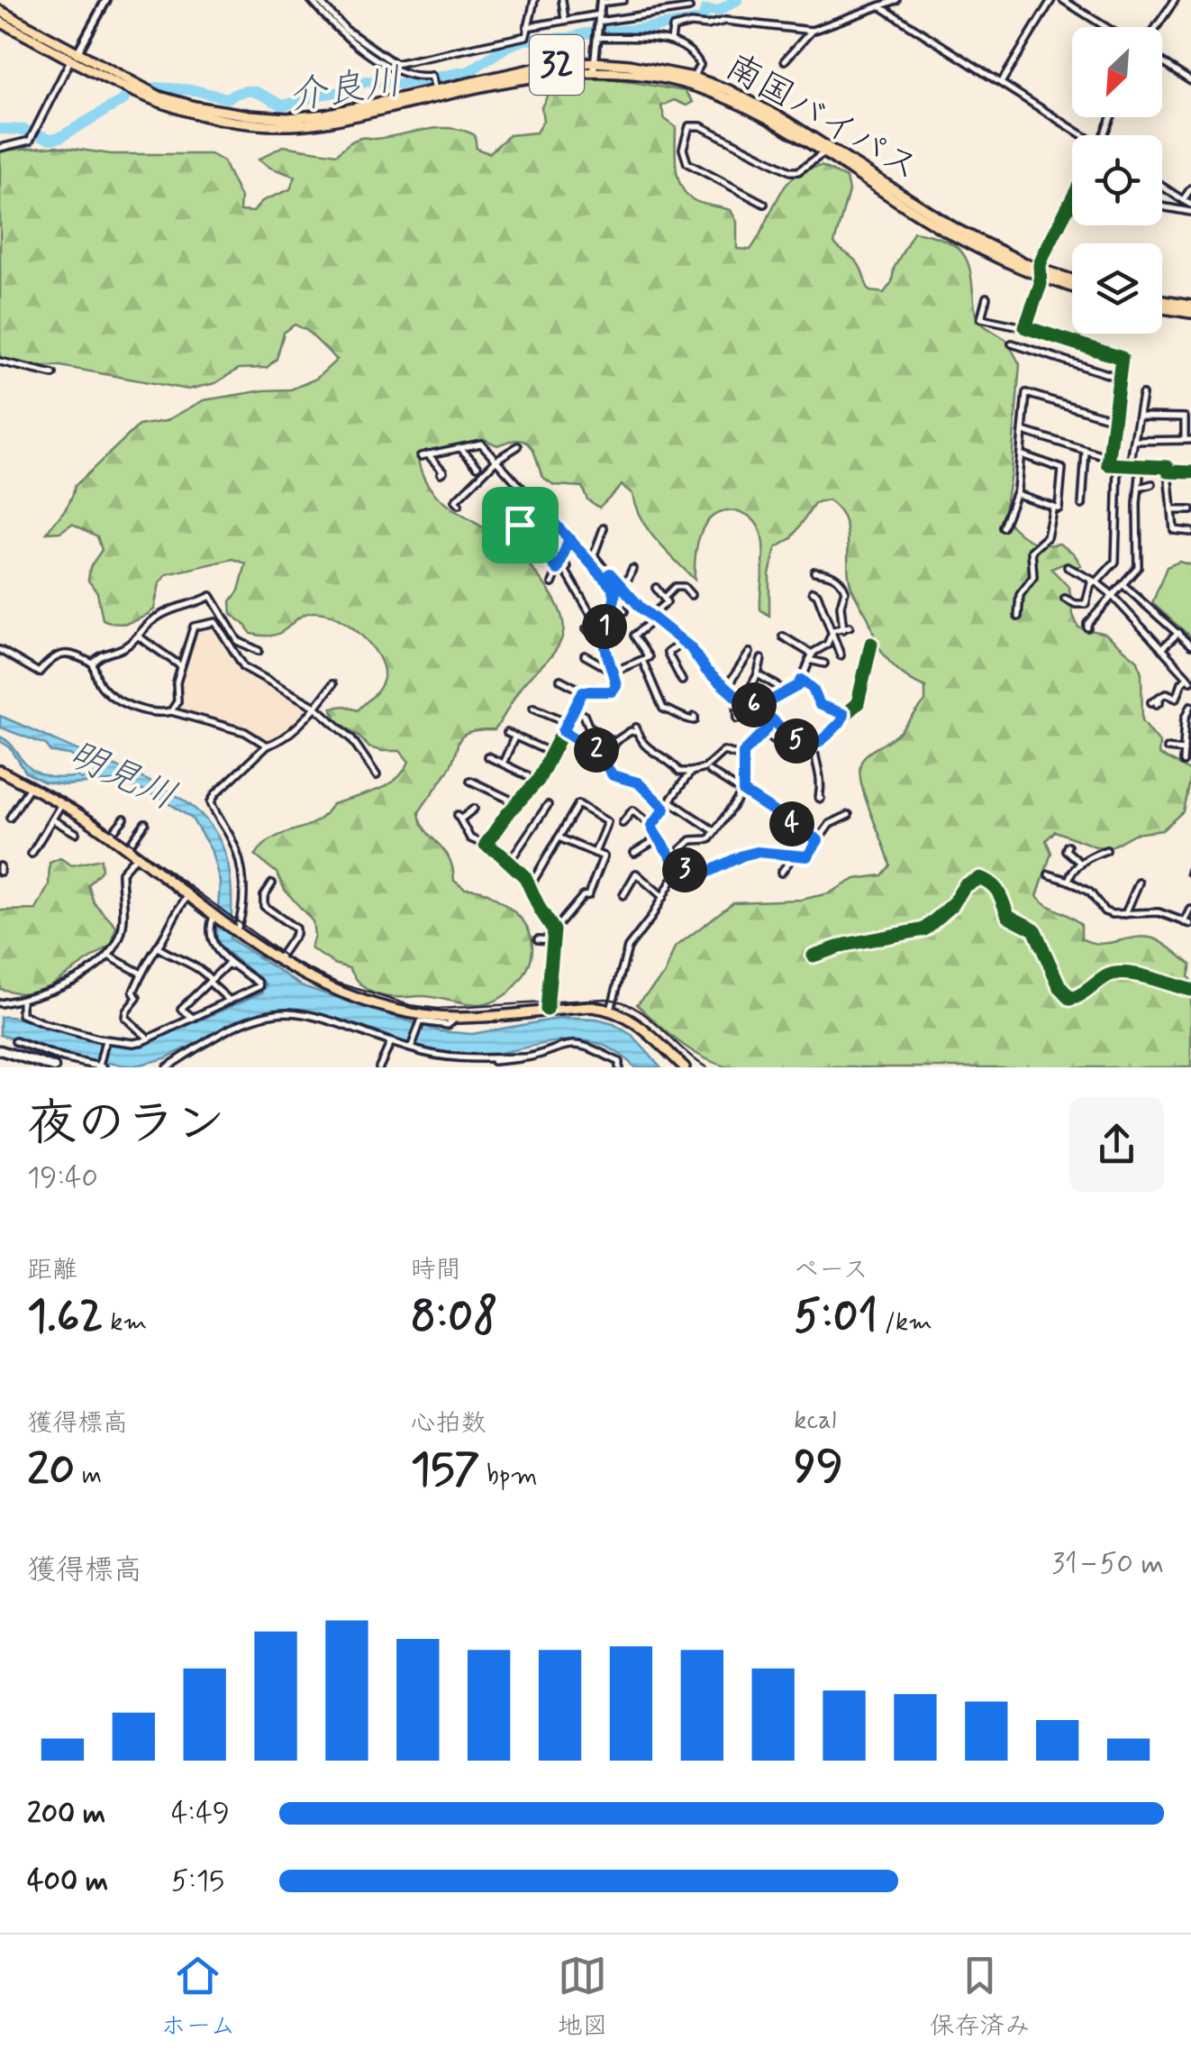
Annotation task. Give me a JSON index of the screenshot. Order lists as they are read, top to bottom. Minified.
{"streets":{"highway":["32","南国バイパス"]},"water":["介良川","明見川"],"north":"bottom left","page":{"pins":["1","6","5","2","4","3"],"heading":["夜のラン","19:40"],"stats":[["距離","1.62 km"],["時間","8:08"],["ペース","5:01 /km"],["獲得標高","20 m"],["心拍数","157 bpm"],["kcal","99"]],"chart":["獲得標高","31–50 m"],"list":[{"name":"200 m","note":"4:49"},{"name":"400 m","note":"5:15"}],"tabs":["ホーム","地図","保存済み"]}}
